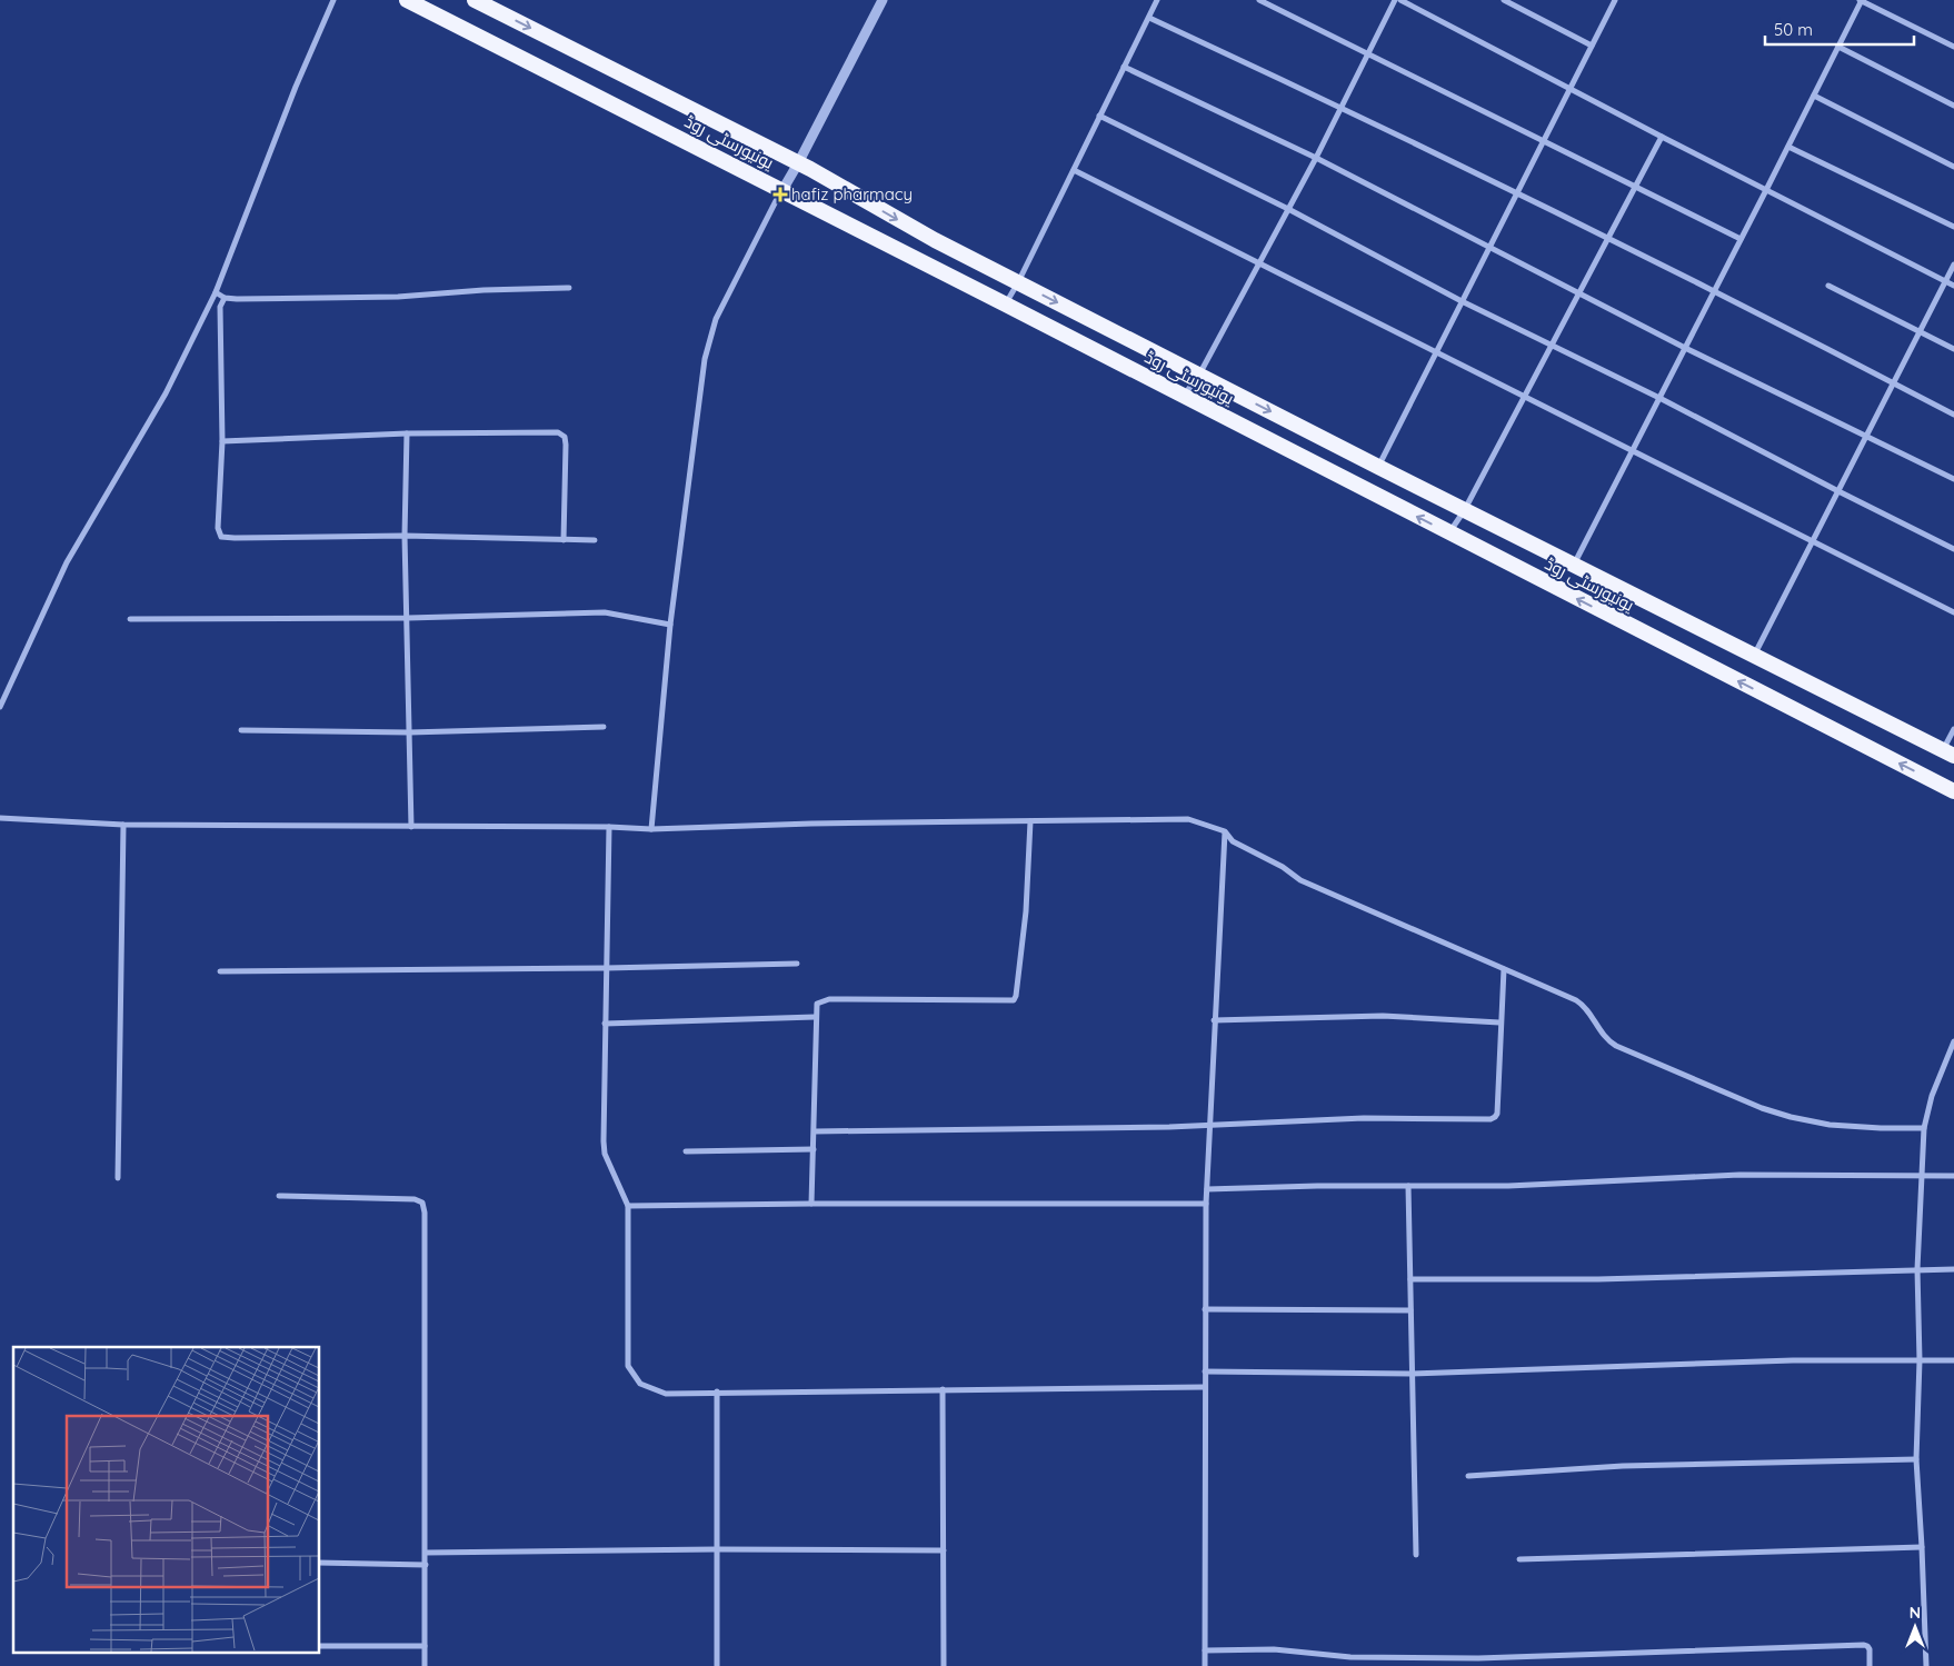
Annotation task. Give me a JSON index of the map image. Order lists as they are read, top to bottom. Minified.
{"streets":{"highway":["یونیورسٹی روڈ"]},"places":{"health":["hafiz pharmacy"]},"scale_bar":"50 m","north":"top"}
